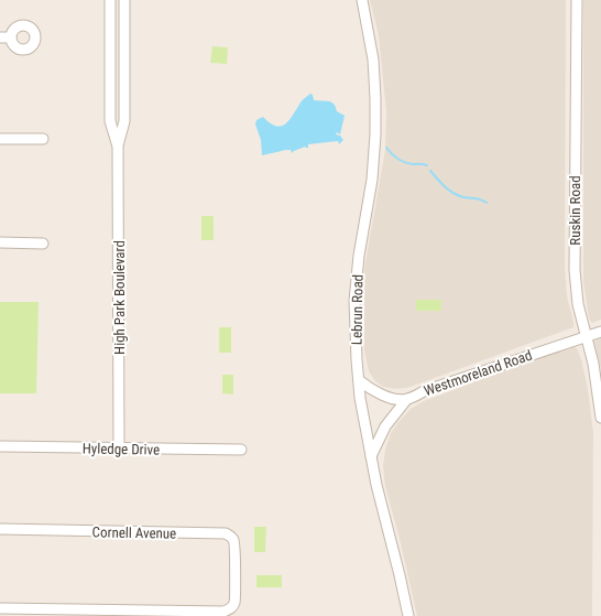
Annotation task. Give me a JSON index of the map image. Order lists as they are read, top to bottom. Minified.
{"streets":{"street":["Ruskin Road","High Park Boulevard","Lebrun Road","Westmoreland Road","Hyledge Drive","Cornell Avenue"]},"crossings":[["Ruskin Road","Westmoreland Road"],["High Park Boulevard","Hyledge Drive"],["Lebrun Road","Westmoreland Road"]]}
